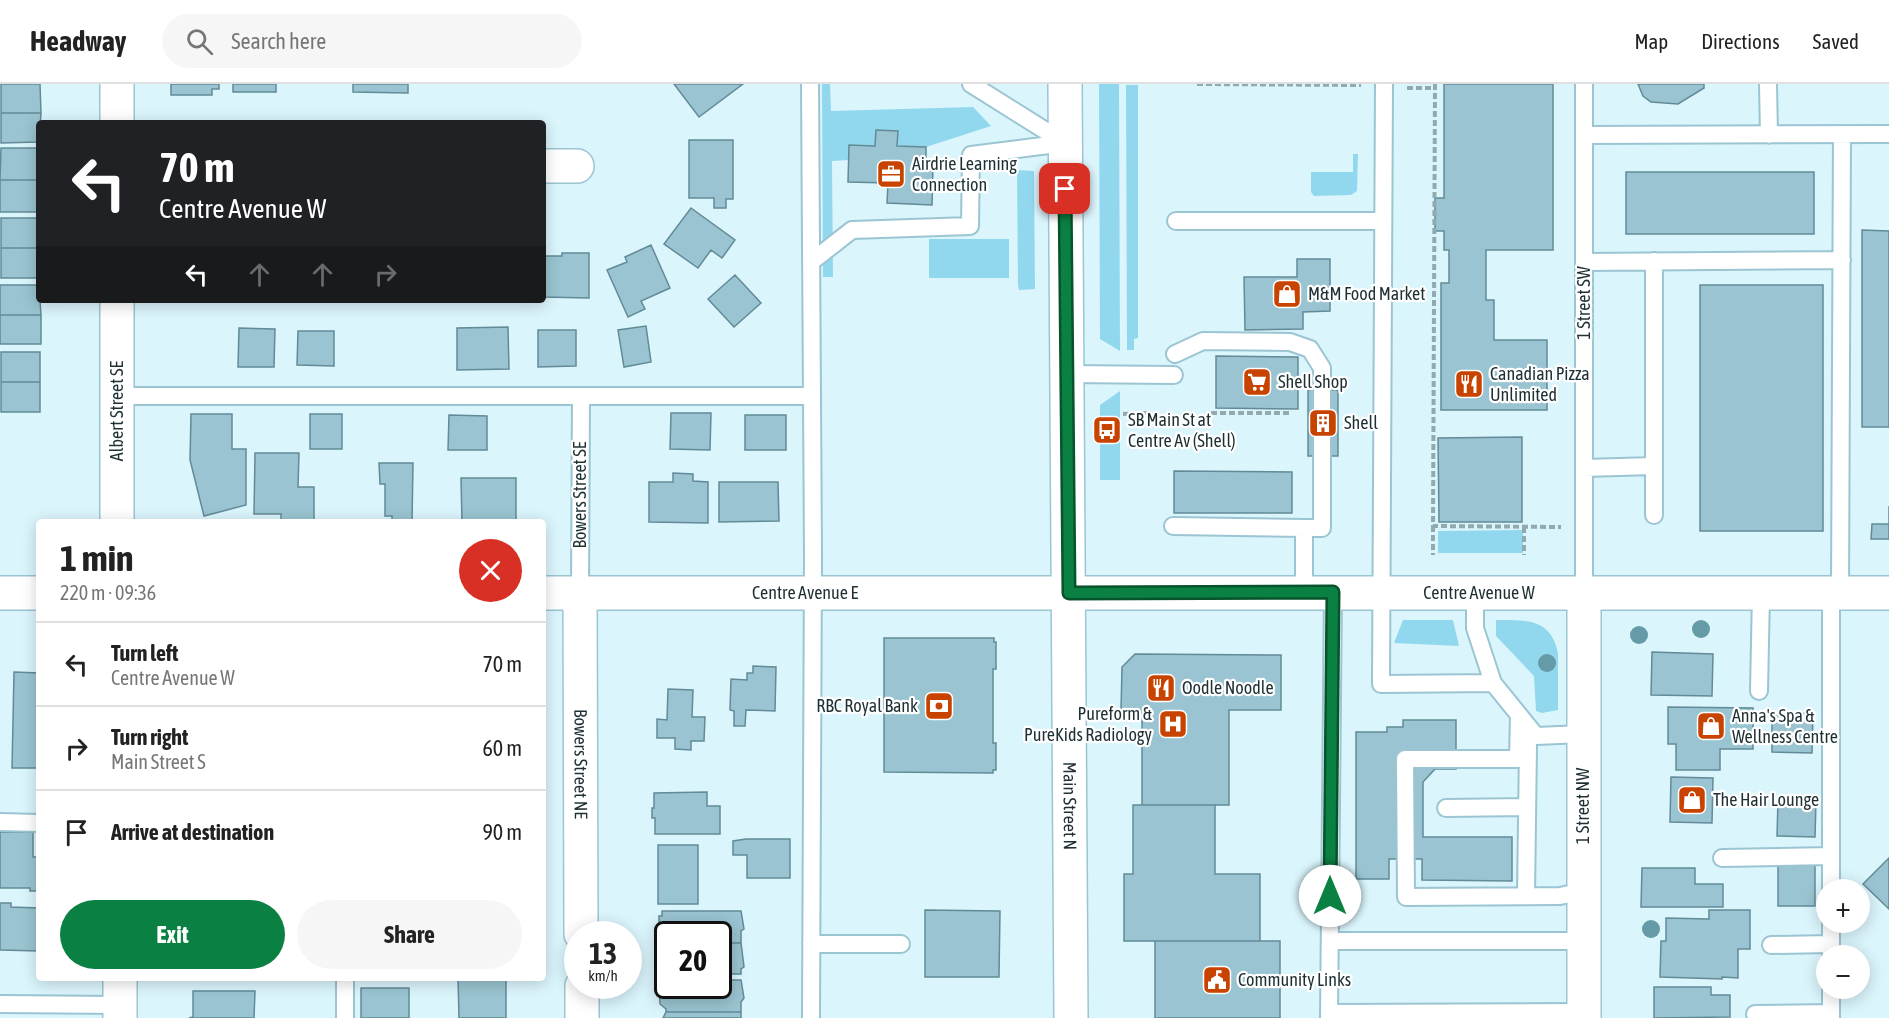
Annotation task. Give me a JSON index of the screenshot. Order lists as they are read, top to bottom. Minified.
{"streets":{"street":["Albert Street SE","Centre Avenue W","Centre Avenue E","Bowers Street NE","Main Street N","1 Street NW"],"lane":["1 Street SW","Bowers Street SE"]},"crossings":[["1 Street SW","Centre Avenue W"],["1 Street SW","1 Street NW"],["Bowers Street SE","Centre Avenue E"],["Bowers Street SE","Bowers Street NE"],["Centre Avenue W","Centre Avenue E"],["Centre Avenue W","Main Street N"],["Centre Avenue W","1 Street NW"],["Centre Avenue E","Bowers Street NE"],["Centre Avenue E","Main Street N"]],"places":{"office":["Airdrie Learning Connection"],"shop":["M&M Food Market","Anna's Spa & Wellness Centre","The Hair Lounge"],"supermarket":["Shell Shop"],"restaurant":["Canadian Pizza Unlimited","Oodle Noodle"],"building":["Shell"],"bus stop":["SB Main St at Centre Av (Shell)"],"bank":["RBC Royal Bank"],"hospital":["Pureform & PureKids Radiology"],"public building":["Community Links"]},"page":{"header":"Headway","search":"Search here","nav":["Map","Directions","Saved"],"turn":["70 m","Centre Avenue W"],"heading":["1 min","220 m · 09:36"],"list":[{"name":"Turn left","note":"Centre Avenue W","value":"70 m"},{"name":"Turn right","note":"Main Street S","value":"60 m"},{"name":"Arrive at destination","value":"90 m"}],"map_buttons":["+","−"],"buttons":["Exit","Share"],"speed":"13 km/h","limit":"20"}}
